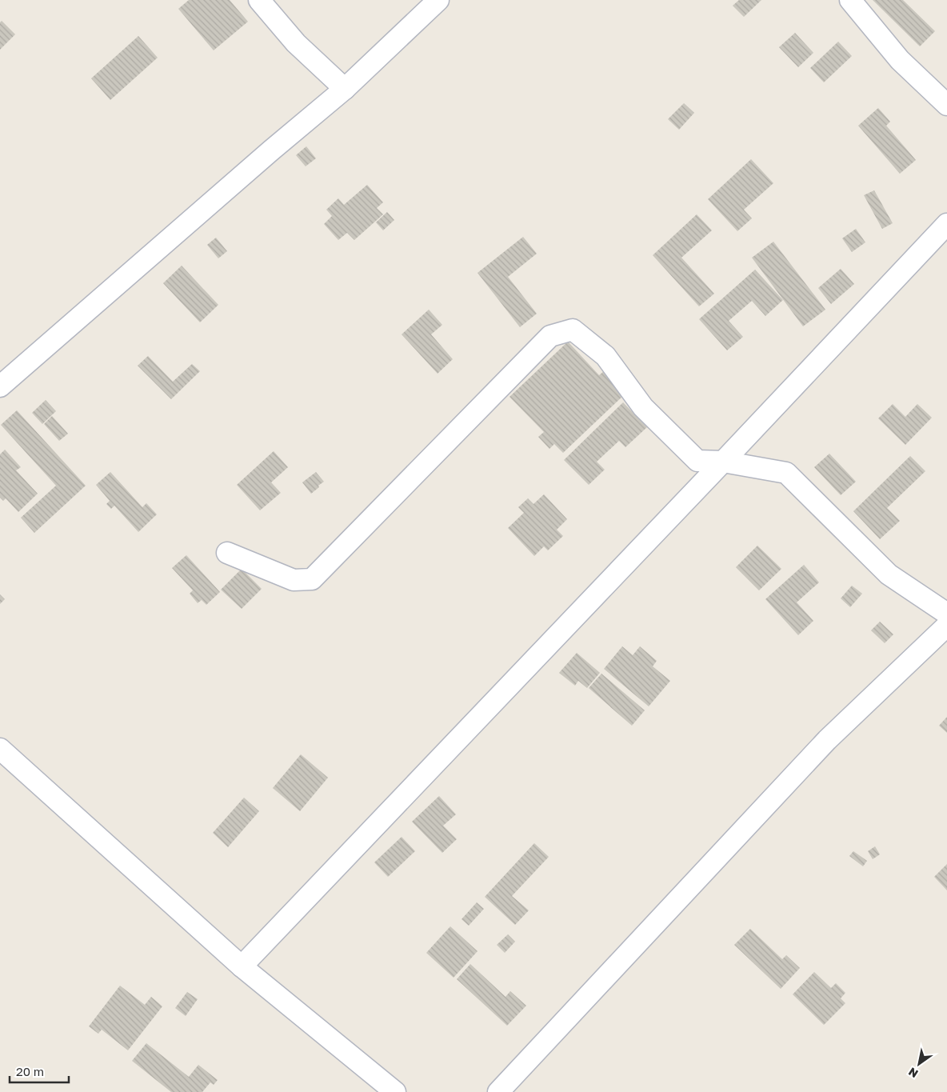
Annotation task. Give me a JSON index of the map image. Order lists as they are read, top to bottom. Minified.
{"scale_bar":"20 m","north":"bottom left"}
